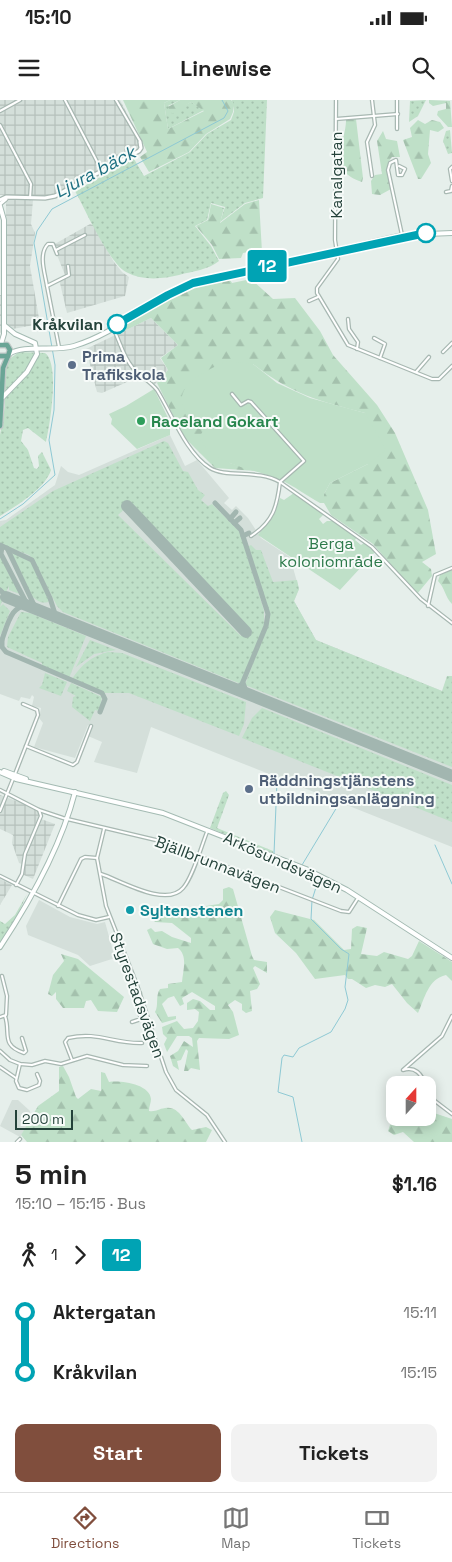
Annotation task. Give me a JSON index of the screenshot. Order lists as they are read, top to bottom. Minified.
{"streets":{"main road":["Arkösundsvägen"],"street":["Kanalgatan","Bjällbrunnavägen","Styrestadsvägen"]},"crossings":[["Arkösundsvägen","Bjällbrunnavägen"],["Bjällbrunnavägen","Styrestadsvägen"]],"water":["Ljura bäck"],"parks":["Berga koloniområde"],"places":["Kråkvilan","Prima Trafikskola","Raceland Gokart","Räddningstjänstens utbildningsanläggning","Syltenstenen"],"lines":["bus line 12"],"scale_bar":"200 m","north":"top","page":{"status":"15:10","header":"Linewise","on_map":"12","scale":"200 m","heading":["5 min","15:10 – 15:15 · Bus","$1.16"],"legs":["1","12"],"list":[{"name":"Aktergatan","value":"15:11"},{"name":"Kråkvilan","value":"15:15"}],"buttons":["Start","Tickets"],"tabs":["Directions","Map","Tickets"]}}
